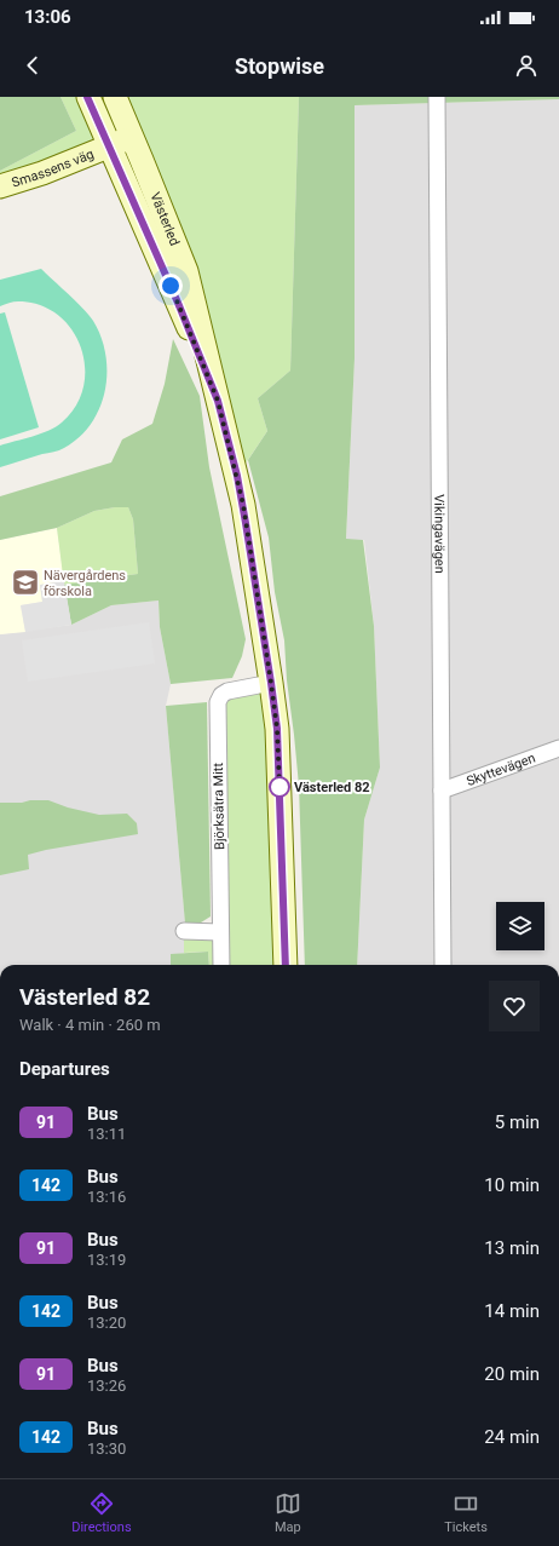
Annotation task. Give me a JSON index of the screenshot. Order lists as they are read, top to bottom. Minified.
{"streets":{"street":["Smassens väg","Västerled","Vikingavägen","Skyttevägen","Björksätra Mitt"]},"crossings":[["Smassens väg","Västerled"],["Västerled","Björksätra Mitt"],["Vikingavägen","Skyttevägen"]],"places":{"school or university":["Nävergårdens förskola"],"other":["Västerled 82"]},"lines":["bus line 91"],"page":{"status":"13:06","header":"Stopwise","heading":[["Västerled 82","Walk · 4 min · 260 m"],"Departures"],"list":[{"mark":"91","name":"Bus","note":"13:11","value":"5 min"},{"mark":"142","name":"Bus","note":"13:16","value":"10 min"},{"mark":"91","name":"Bus","note":"13:19","value":"13 min"},{"mark":"142","name":"Bus","note":"13:20","value":"14 min"},{"mark":"91","name":"Bus","note":"13:26","value":"20 min"},{"mark":"142","name":"Bus","note":"13:30","value":"24 min"}],"tabs":["Directions","Map","Tickets"]}}
